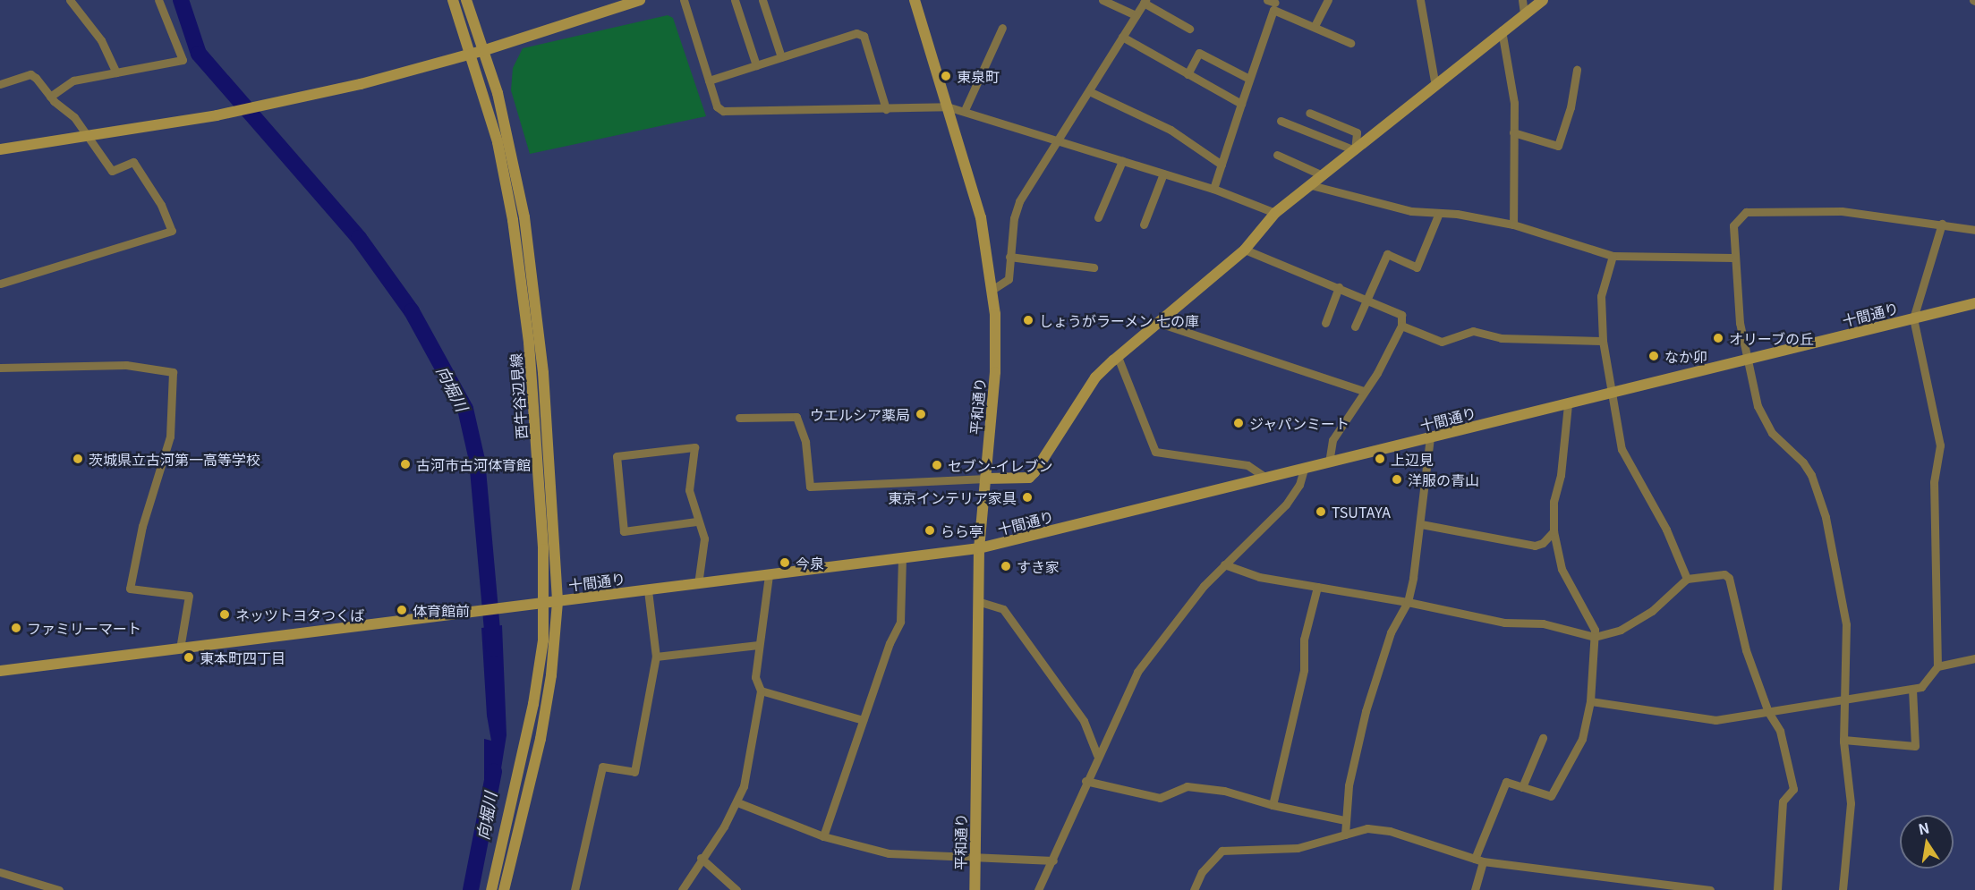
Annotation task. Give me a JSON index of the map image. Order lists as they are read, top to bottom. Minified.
{"streets":{"street":["十間通り","西牛谷辺見線","平和通り"]},"crossings":[["十間通り","西牛谷辺見線"],["十間通り","平和通り"]],"water":["向堀川"],"places":["東泉町","しょうがラーメン 七の庫","オリーブの丘","なか卯","ウエルシア薬局","ジャパンミート","茨城県立古河第一高等学校","上辺見","古河市古河体育館","セブン-イレブン","洋服の青山","東京インテリア家具","TSUTAYA","らら亭","今泉","すき家","体育館前","ネッツトヨタつくば","ファミリーマート","東本町四丁目"],"north":"top"}
